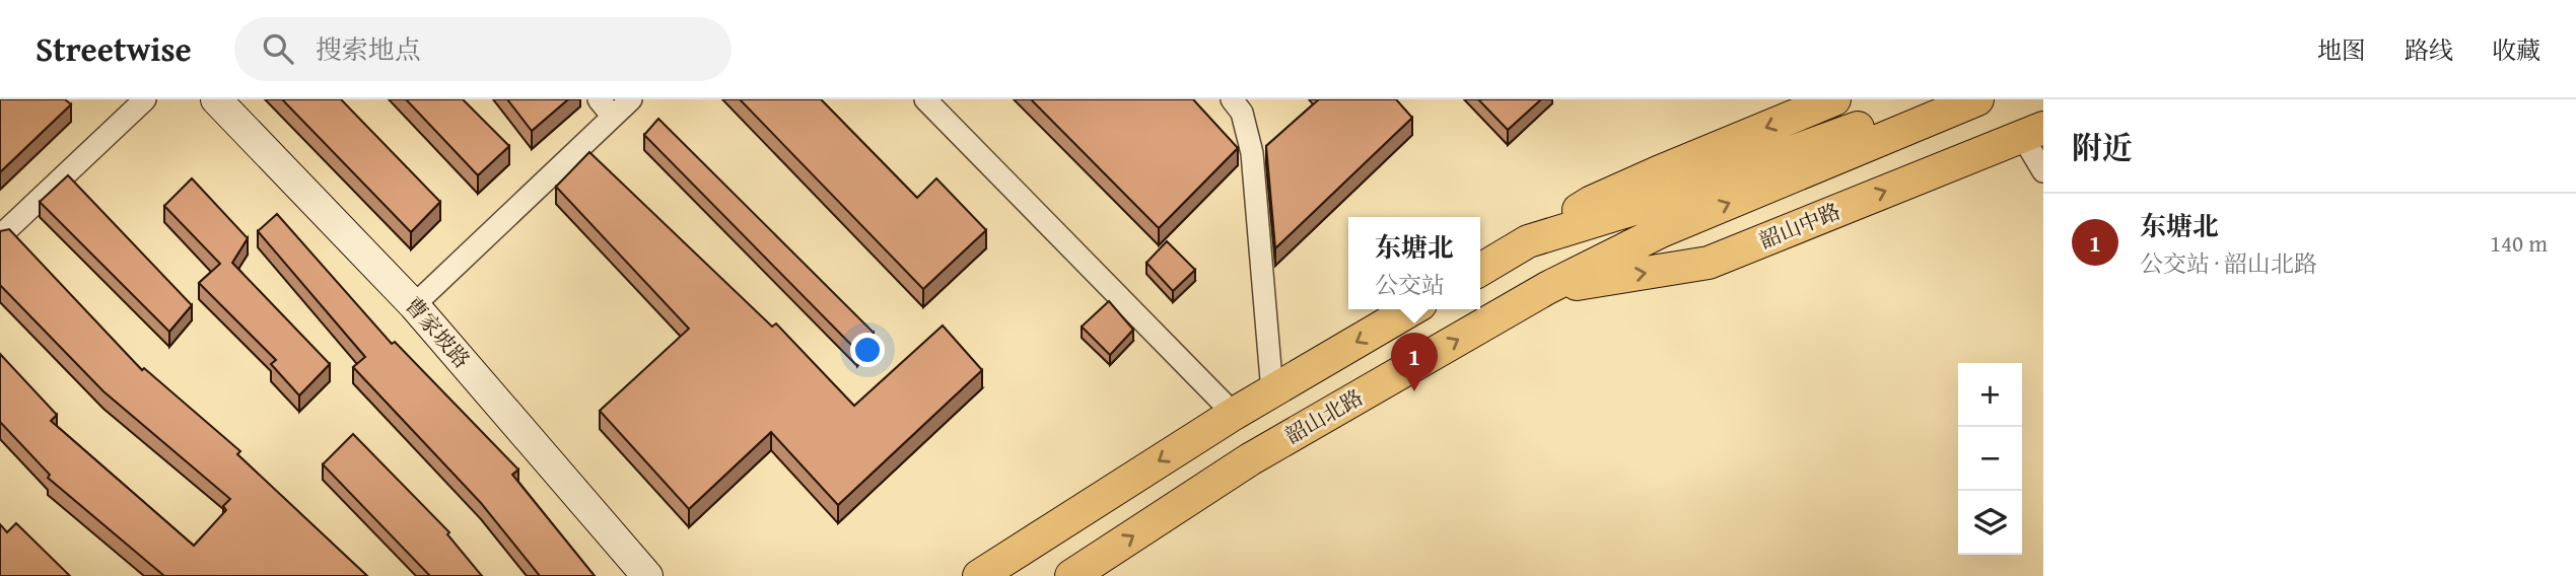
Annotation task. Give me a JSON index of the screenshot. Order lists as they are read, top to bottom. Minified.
{"streets":{"main road":["韶山中路","韶山北路"],"street":["曹家坡路"]},"crossings":[["韶山中路","韶山北路"]],"page":{"header":"Streetwise","search":"搜索地点","nav":["地图","路线","收藏"],"heading":"附近","list":[{"mark":"1","name":"东塘北","note":"公交站 · 韶山北路","value":"140 m"}],"popup":["东塘北","公交站"],"pins":"1","map_buttons":["+","−"]}}
